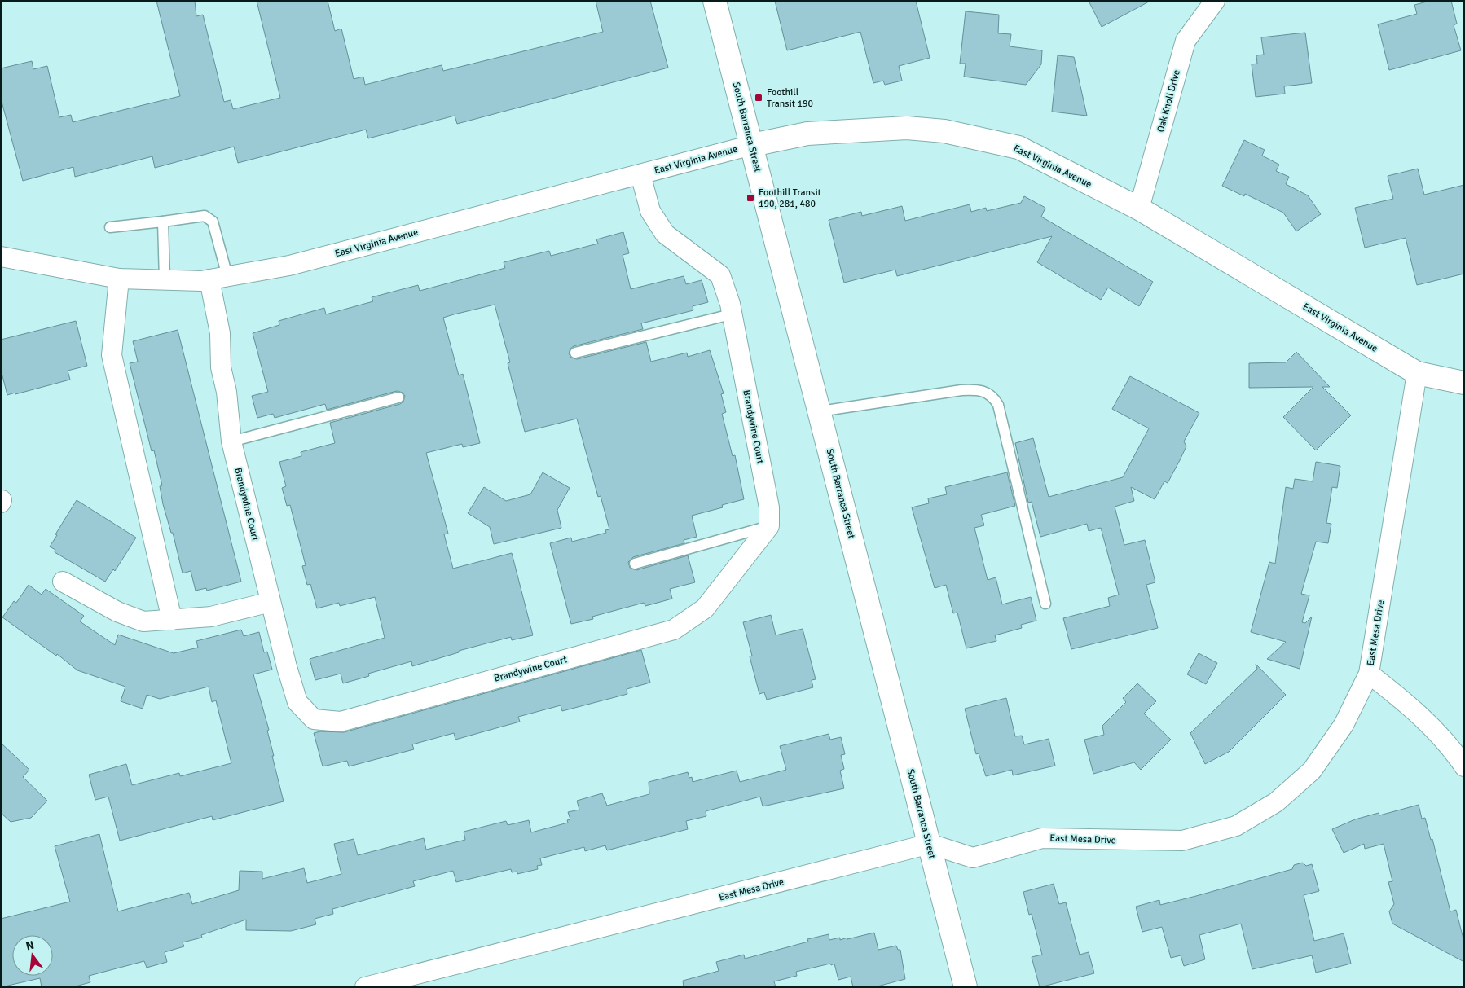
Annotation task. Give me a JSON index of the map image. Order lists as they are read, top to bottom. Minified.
{"streets":{"main road":["South Barranca Street","East Virginia Avenue"],"street":["Oak Knoll Drive","Brandywine Court","East Mesa Drive"]},"crossings":[["Oak Knoll Drive","East Virginia Avenue"],["South Barranca Street","East Virginia Avenue"],["South Barranca Street","East Mesa Drive"],["East Virginia Avenue","Brandywine Court"],["East Virginia Avenue","East Mesa Drive"]],"places":{"transit":["Foothill Transit 190","Foothill Transit 190, 281, 480"]},"north":"top"}
